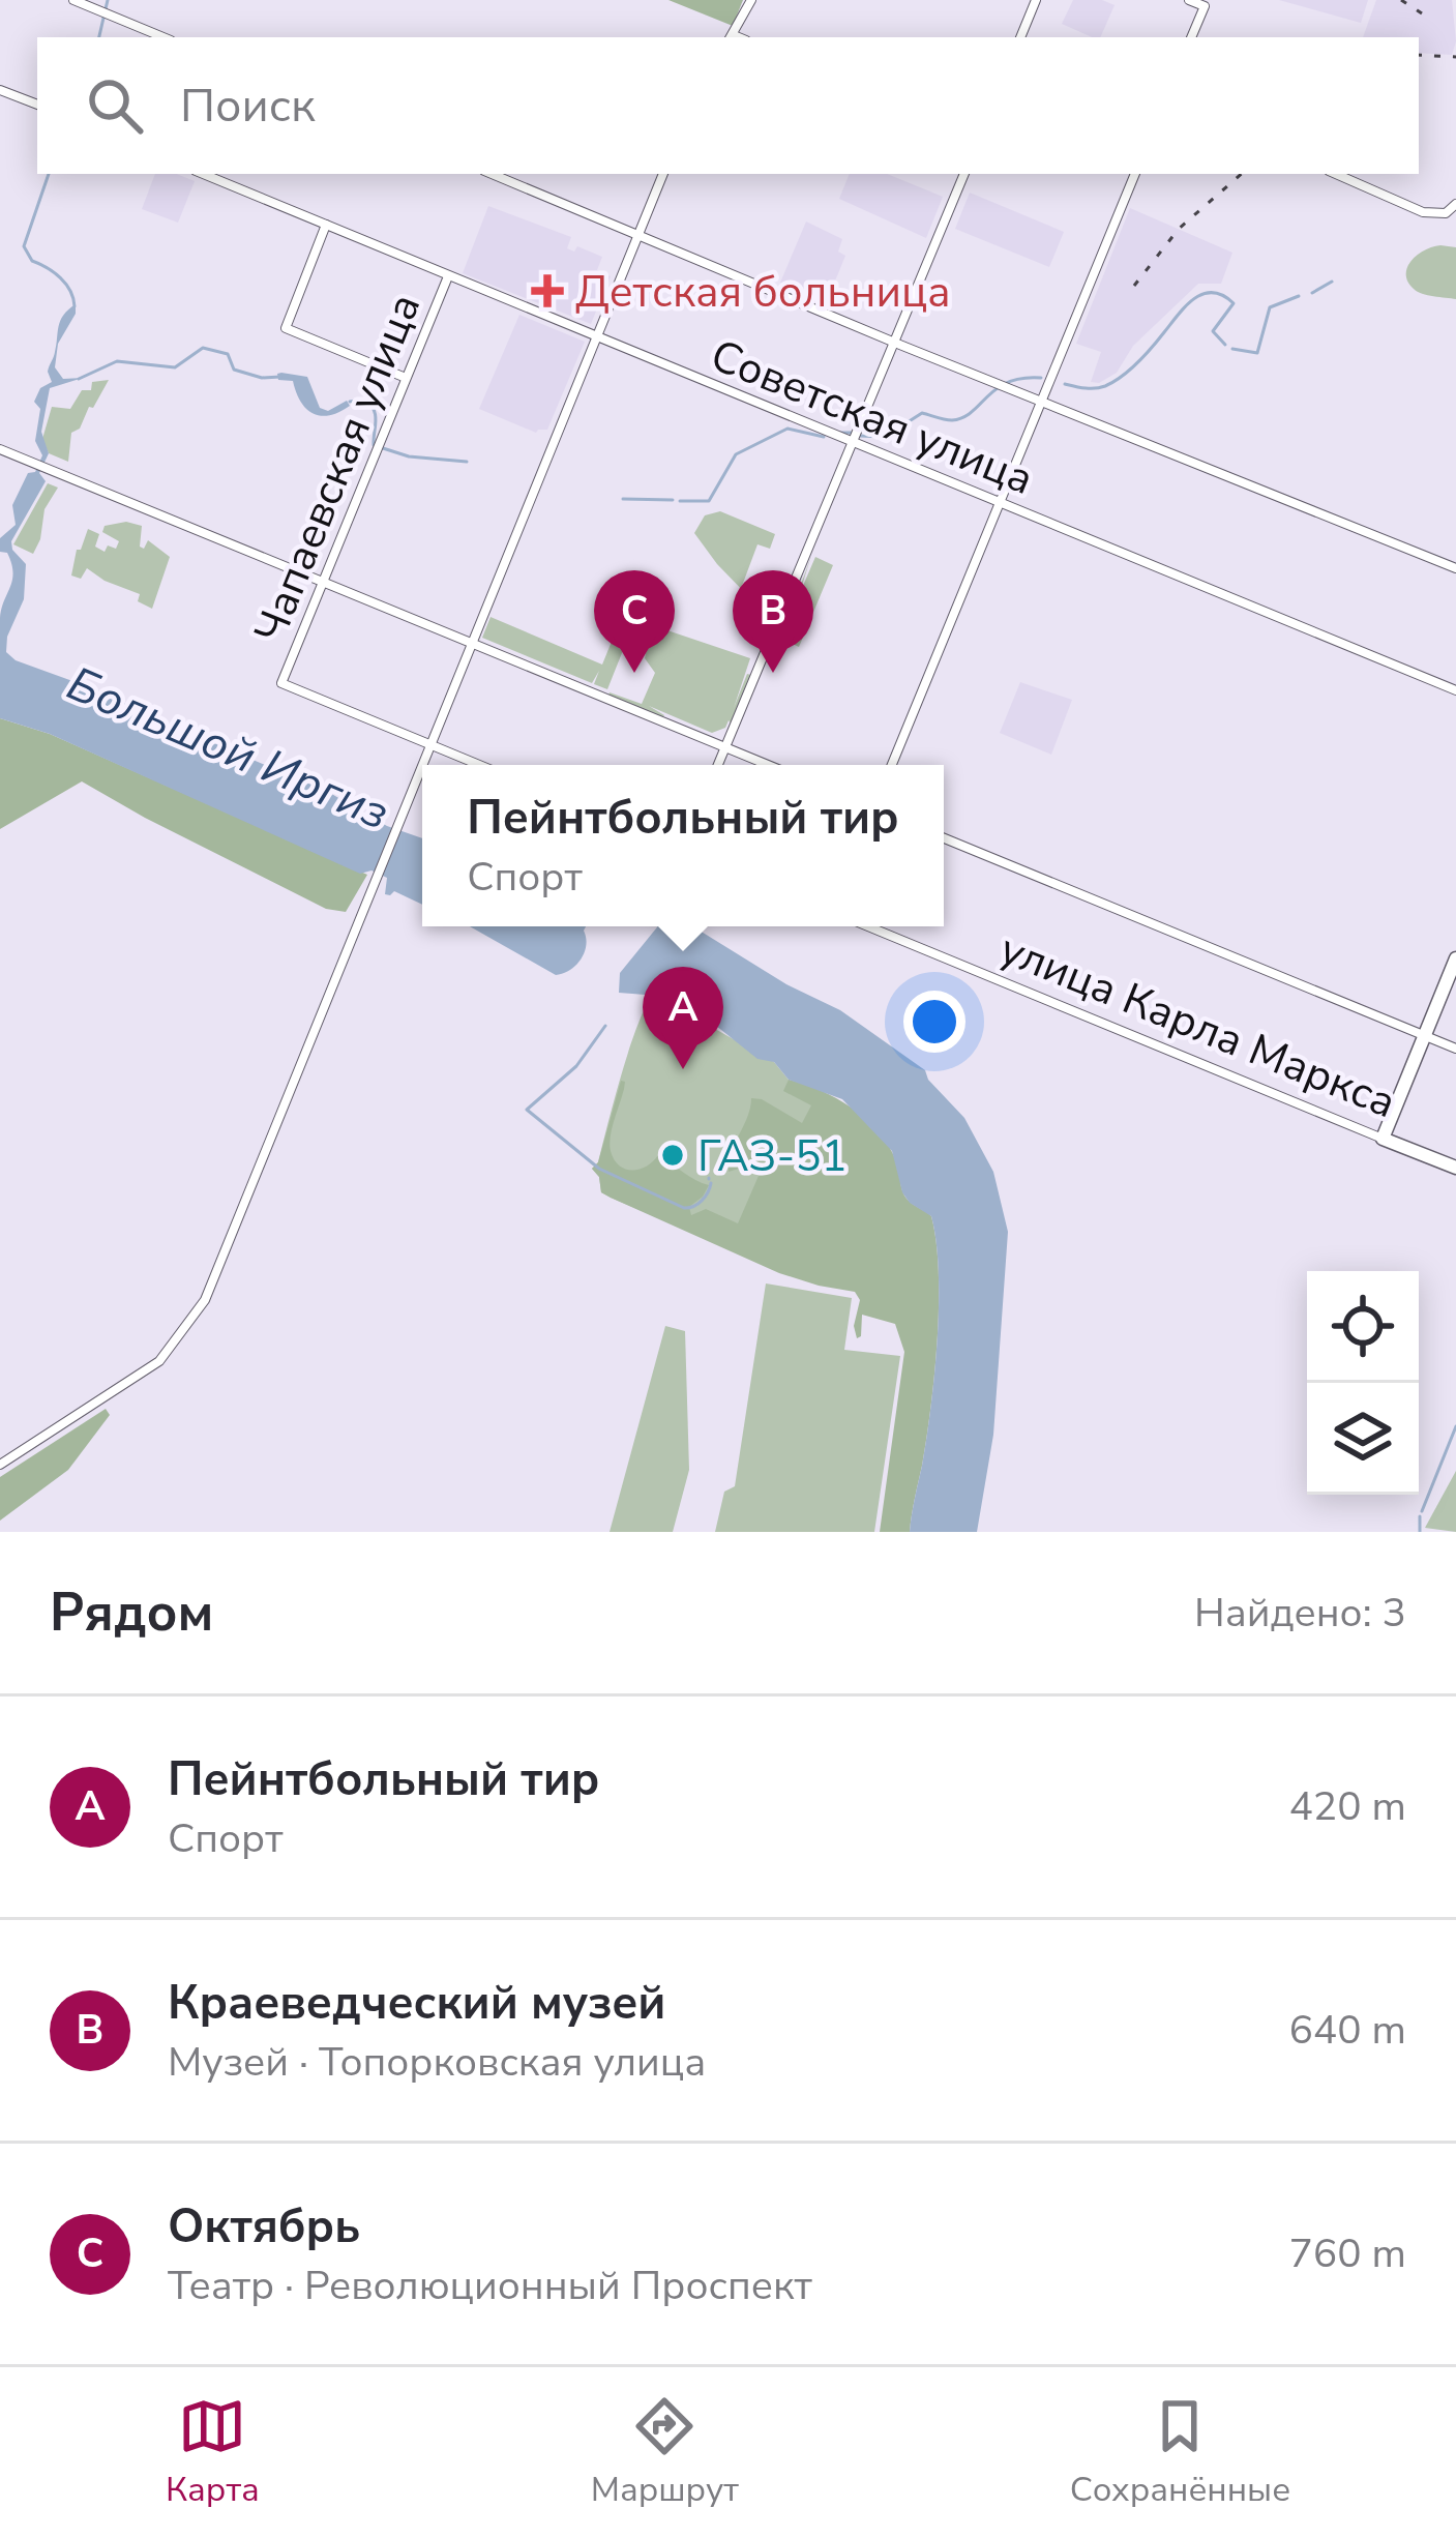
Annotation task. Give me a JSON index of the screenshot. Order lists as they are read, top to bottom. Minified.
{"streets":{"highway":["улица Карла Маркса"],"street":["Советская улица","Чапаевская улица"]},"crossings":[["Советская улица","Чапаевская улица"]],"water":["Большой Иргиз"],"places":{"health":["Детская больница"],"other":["ГАЗ-51"]},"page":{"search":"Поиск","pins":["B","C","A"],"popup":["Пейнтбольный тир","Спорт"],"heading":["Рядом","Найдено: 3"],"list":[{"mark":"A","name":"Пейнтбольный тир","note":"Спорт","value":"420 m"},{"mark":"B","name":"Краеведческий музей","note":"Музей · Топорковская улица","value":"640 m"},{"mark":"C","name":"Октябрь","note":"Театр · Революционный Проспект","value":"760 m"}],"nav":["Карта","Маршрут","Сохранённые"]}}
